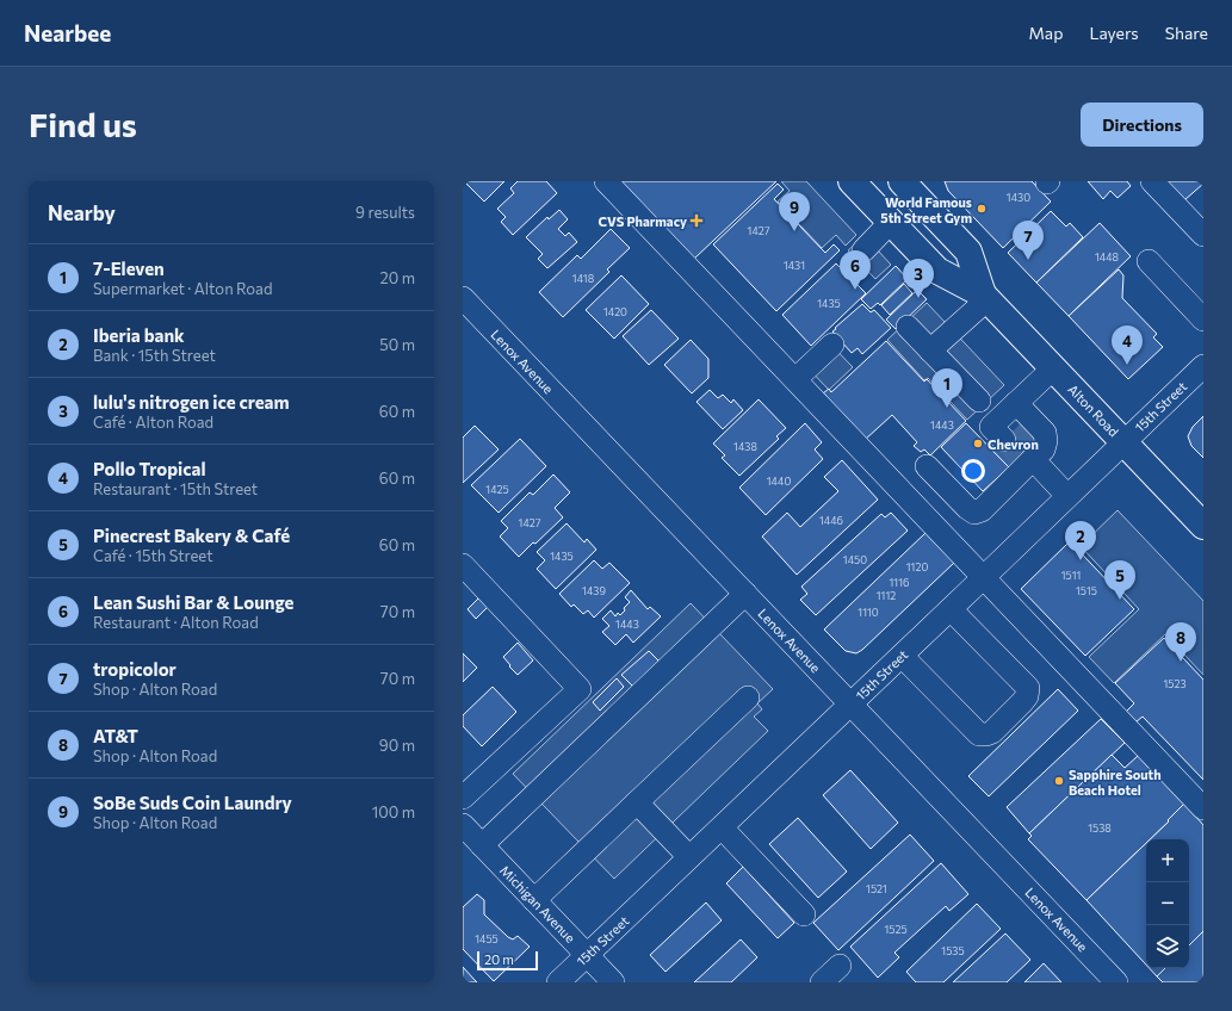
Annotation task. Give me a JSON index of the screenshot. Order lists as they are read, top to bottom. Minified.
{"streets":{"highway":["Alton Road"],"street":["Lenox Avenue","15th Street","Michigan Avenue"]},"crossings":[["Lenox Avenue","15th Street"],["15th Street","Alton Road"],["15th Street","Michigan Avenue"]],"places":{"other":["World Famous 5th Street Gym","Chevron","Sapphire South Beach Hotel"],"health":["CVS Pharmacy"]},"house_numbers":["1430","1427","1448","1431","1418","1435","1420","1443","1438","1440","1425","1446","1427","1435","1450","1120","1511","1116","1439","1515","1112","1110","1443","1523","1538","1521","1525","1455","1535"],"scale_bar":"20 m","page":{"header":"Nearbee","nav":["Map","Layers","Share"],"buttons":"Directions","title":"Find us","heading":["Nearby","9 results"],"pins":["9","7","6","3","4","1","2","5","8"],"list":[{"mark":"1","name":"7-Eleven","note":"Supermarket · Alton Road","value":"20 m"},{"mark":"2","name":"Iberia bank","note":"Bank · 15th Street","value":"50 m"},{"mark":"3","name":"lulu's nitrogen ice cream","note":"Café · Alton Road","value":"60 m"},{"mark":"4","name":"Pollo Tropical","note":"Restaurant · 15th Street","value":"60 m"},{"mark":"5","name":"Pinecrest Bakery & Café","note":"Café · 15th Street","value":"60 m"},{"mark":"6","name":"Lean Sushi Bar & Lounge","note":"Restaurant · Alton Road","value":"70 m"},{"mark":"7","name":"tropicolor","note":"Shop · Alton Road","value":"70 m"},{"mark":"8","name":"AT&T","note":"Shop · Alton Road","value":"90 m"},{"mark":"9","name":"SoBe Suds Coin Laundry","note":"Shop · Alton Road","value":"100 m"}],"map_buttons":["+","−"],"scale":"20 m"}}
